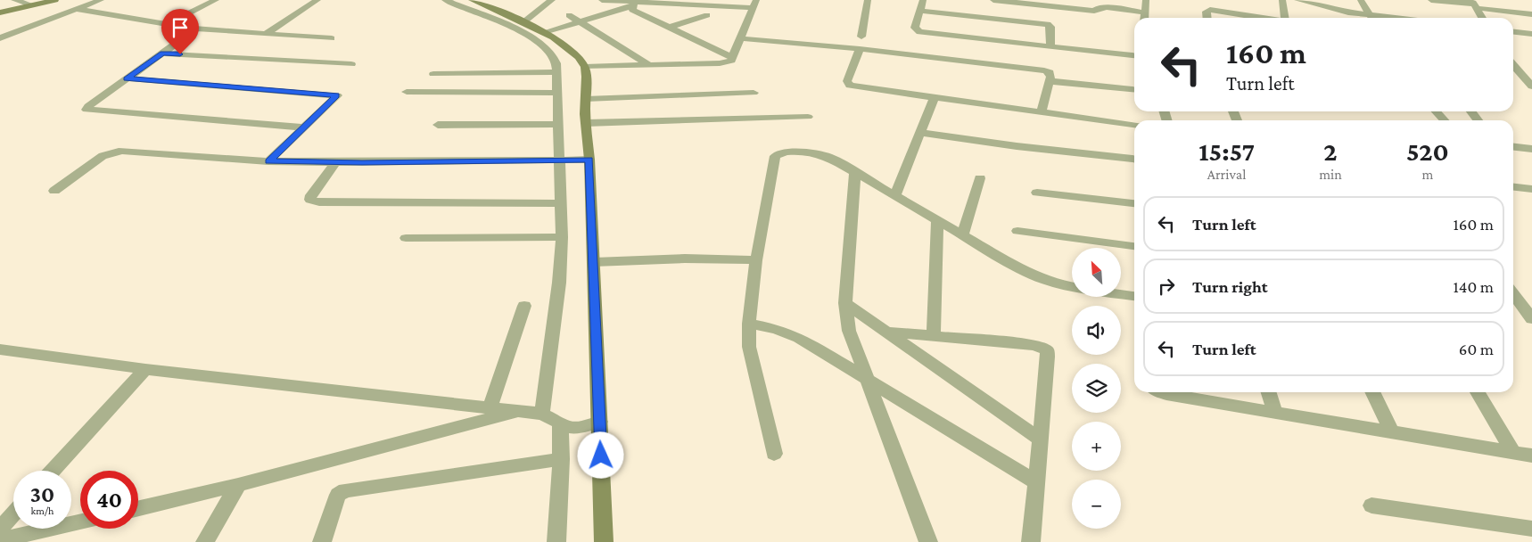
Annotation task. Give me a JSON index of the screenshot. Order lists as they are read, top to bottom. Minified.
{"north":"top left","page":{"turn":["160 m","Turn left"],"eta":["15:57","Arrival","2","min","520","m"],"list":[{"name":"Turn left","value":"160 m"},{"name":"Turn right","value":"140 m"},{"name":"Turn left","value":"60 m"}],"map_buttons":["+","−"],"speed":"30 km/h","limit":"40"}}
